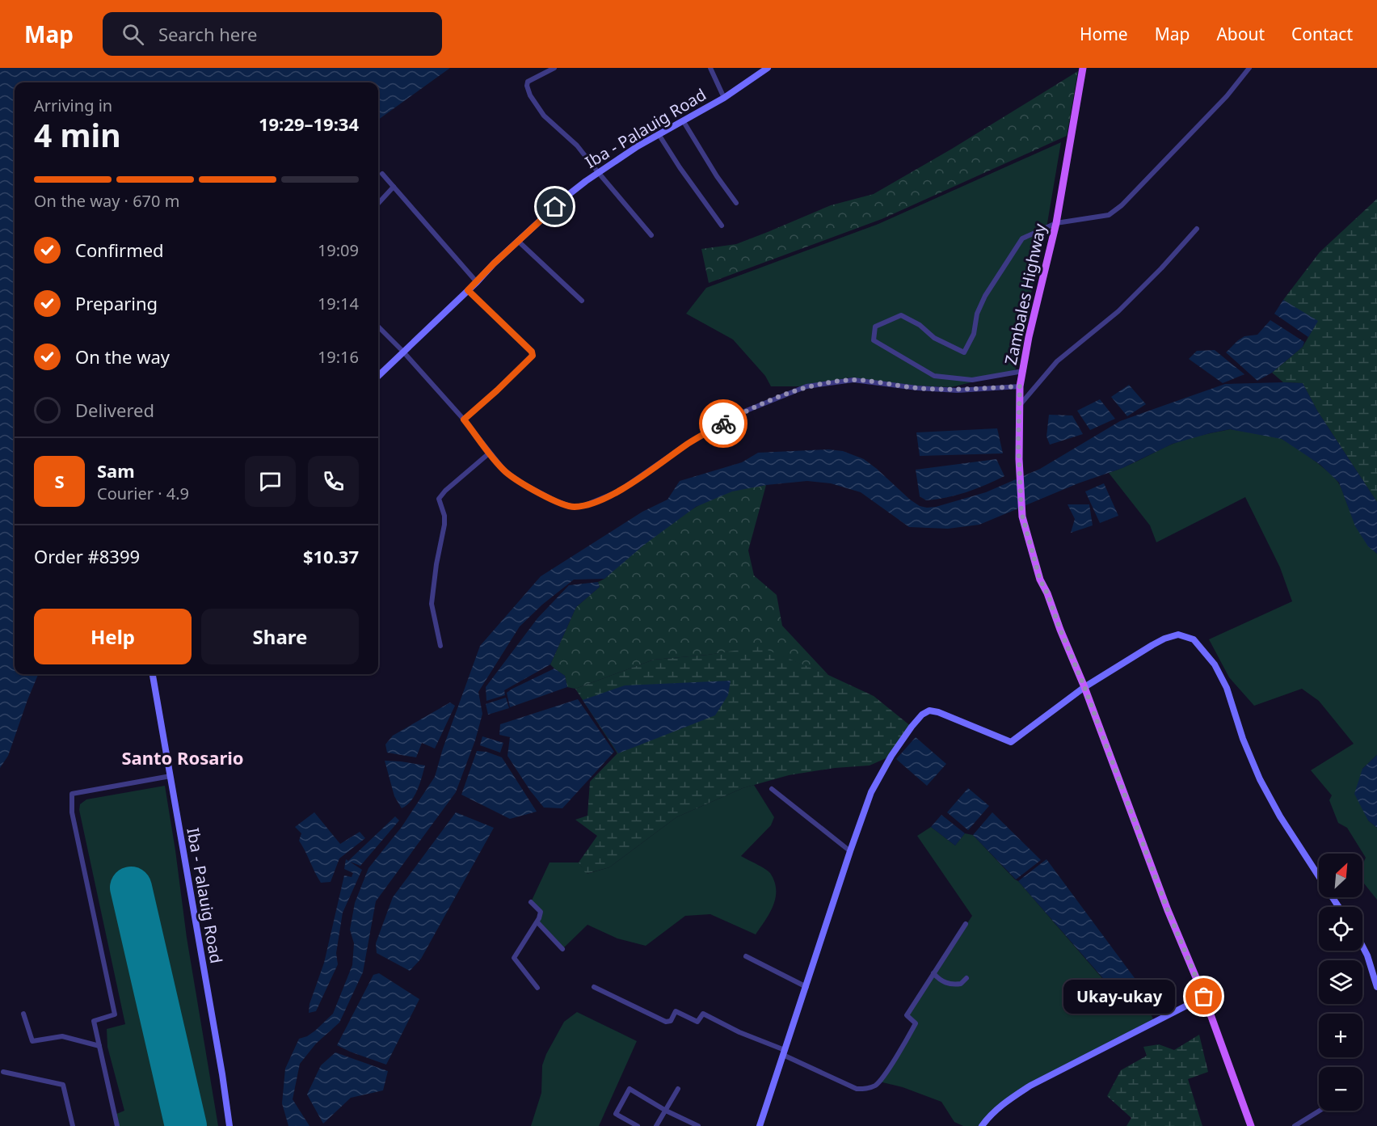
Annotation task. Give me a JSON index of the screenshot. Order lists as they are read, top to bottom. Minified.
{"streets":{"main road":["Iba - Palauig Road","Zambales Highway"]},"districts":["Santo Rosario"],"places":["Ukay-ukay"],"north":"top right","page":{"header":"Map","search":"Search here","nav":["Home","Map","About","Contact"],"heading":["4 min","Arriving in","19:29–19:34"],"panel":["Sam","Courier · 4.9","Order #8399","$10.37"],"bar":"On the way · 670 m","list":[["Confirmed","19:09"],["Preparing","19:14"],["On the way","19:16"],"Delivered"],"round":"S","buttons":["Help","Share"],"map_buttons":["+","−"],"bubble":"Ukay-ukay"}}
